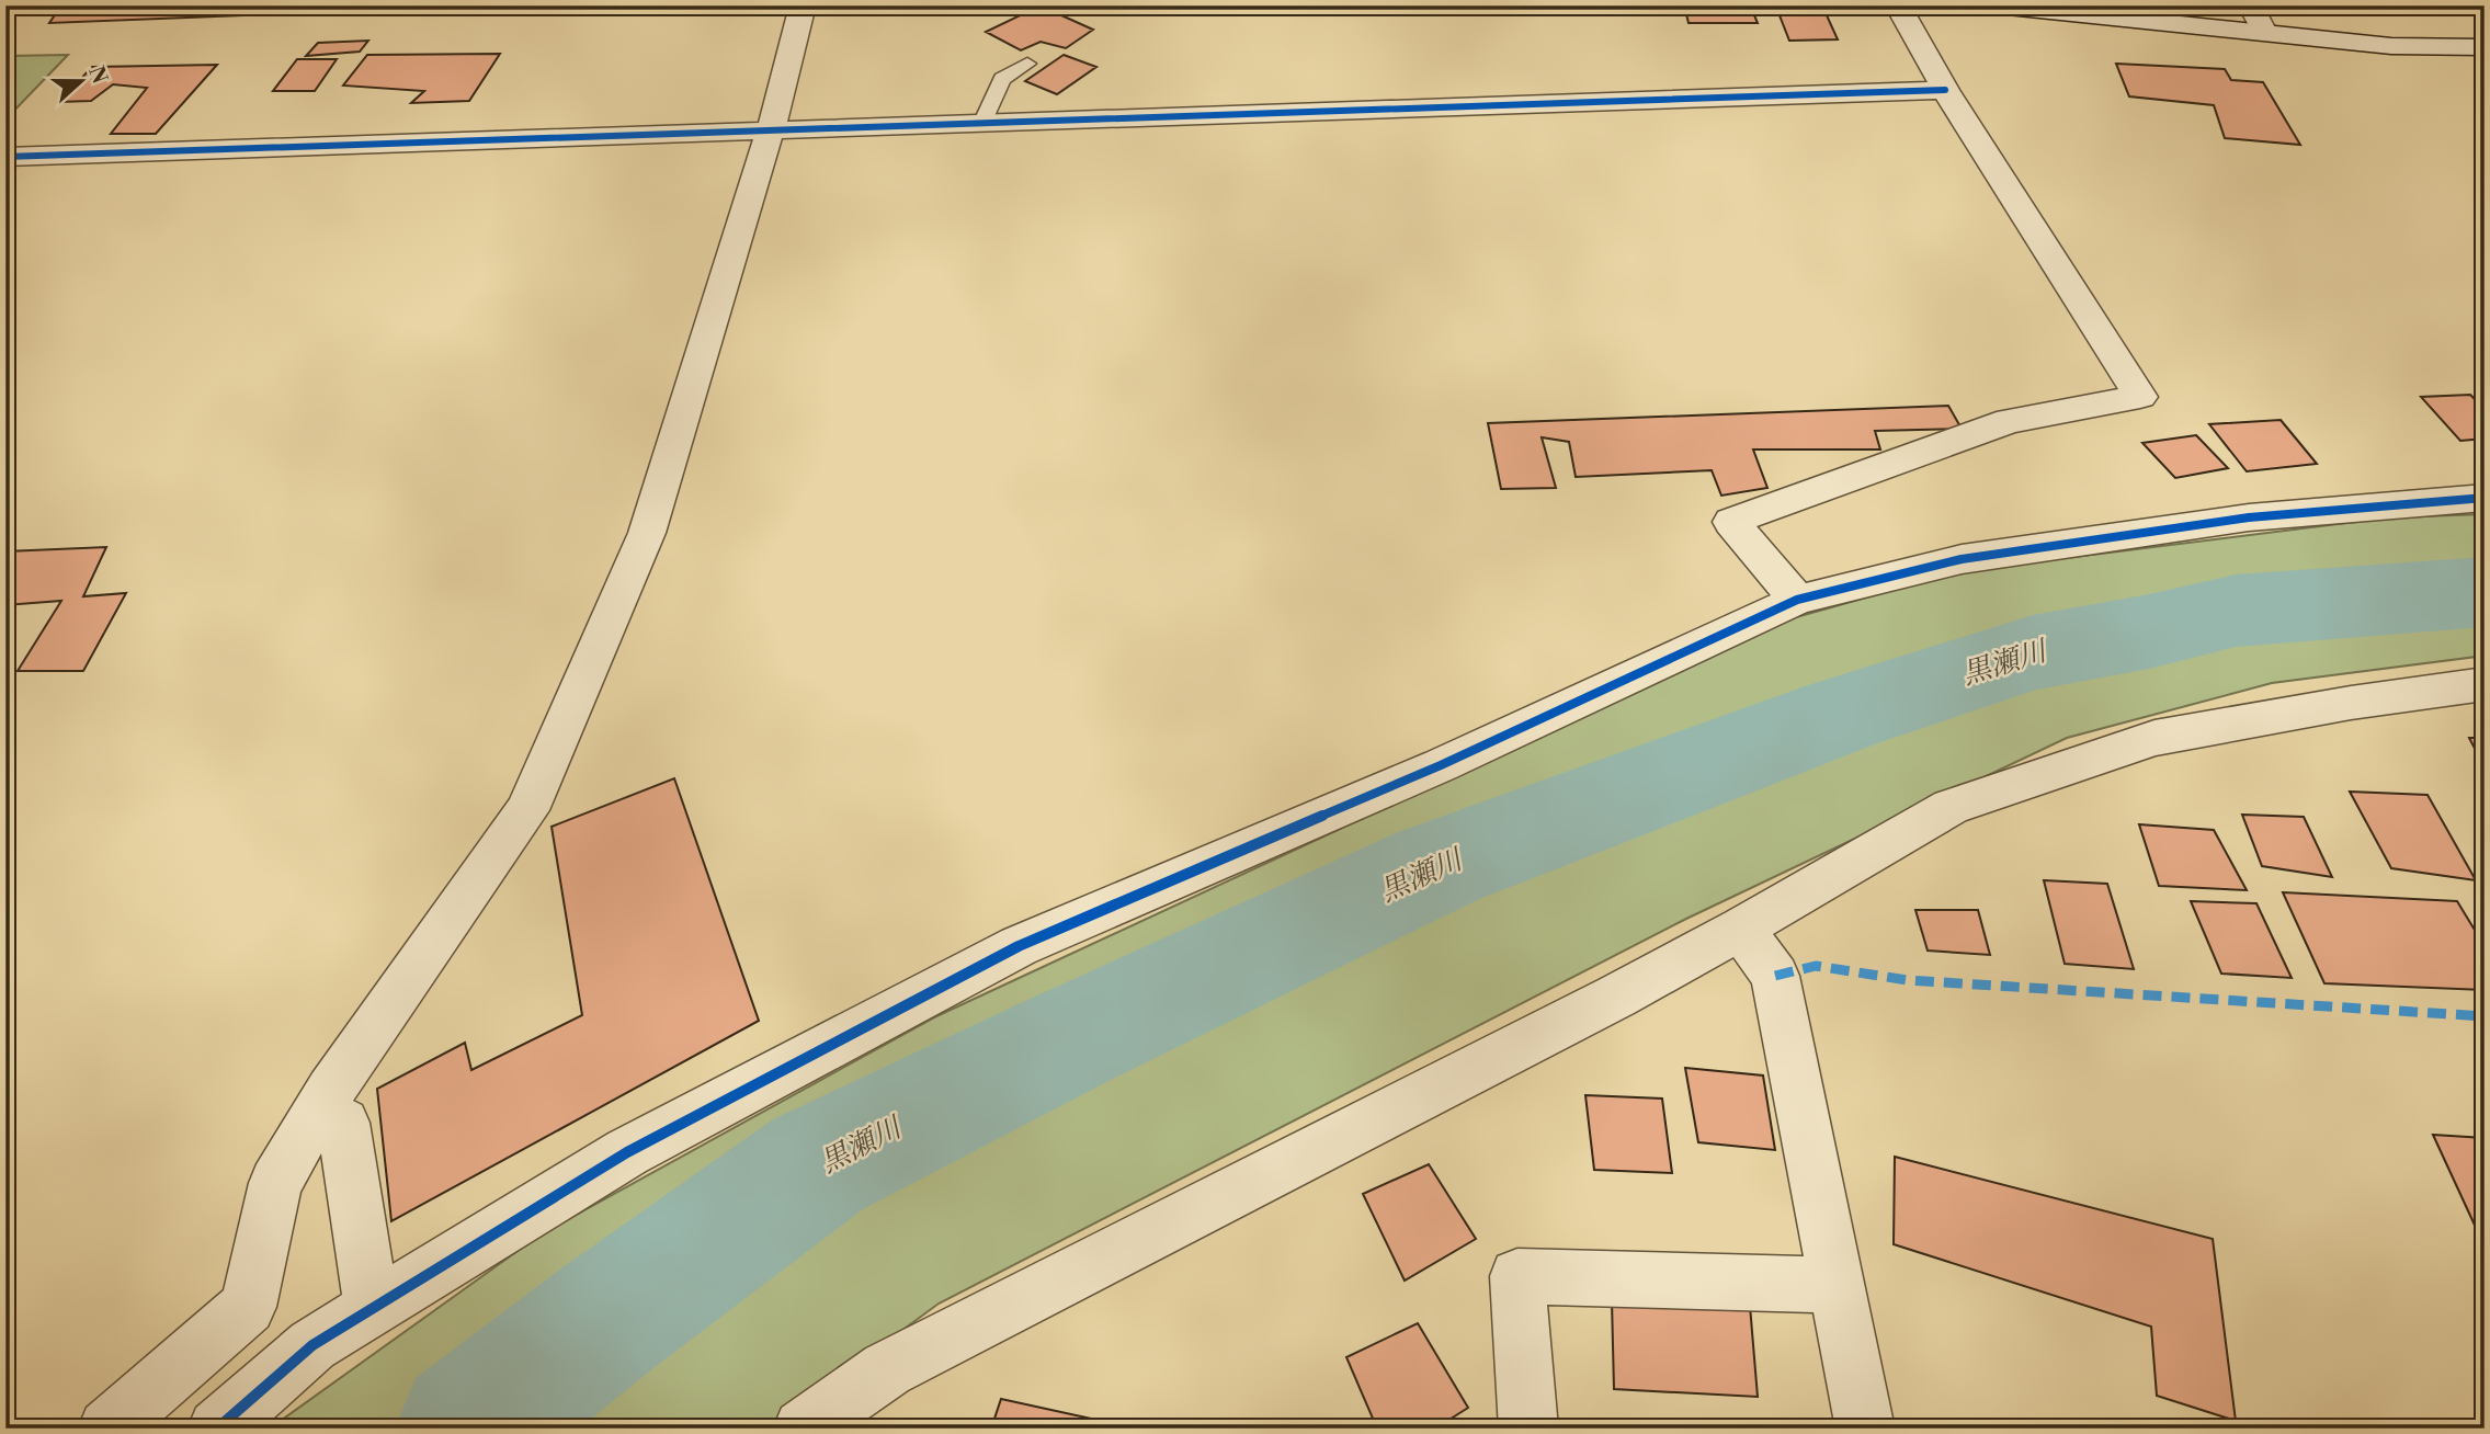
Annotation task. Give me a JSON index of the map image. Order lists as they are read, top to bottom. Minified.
{"water":["黒瀬川"],"north":"right"}
